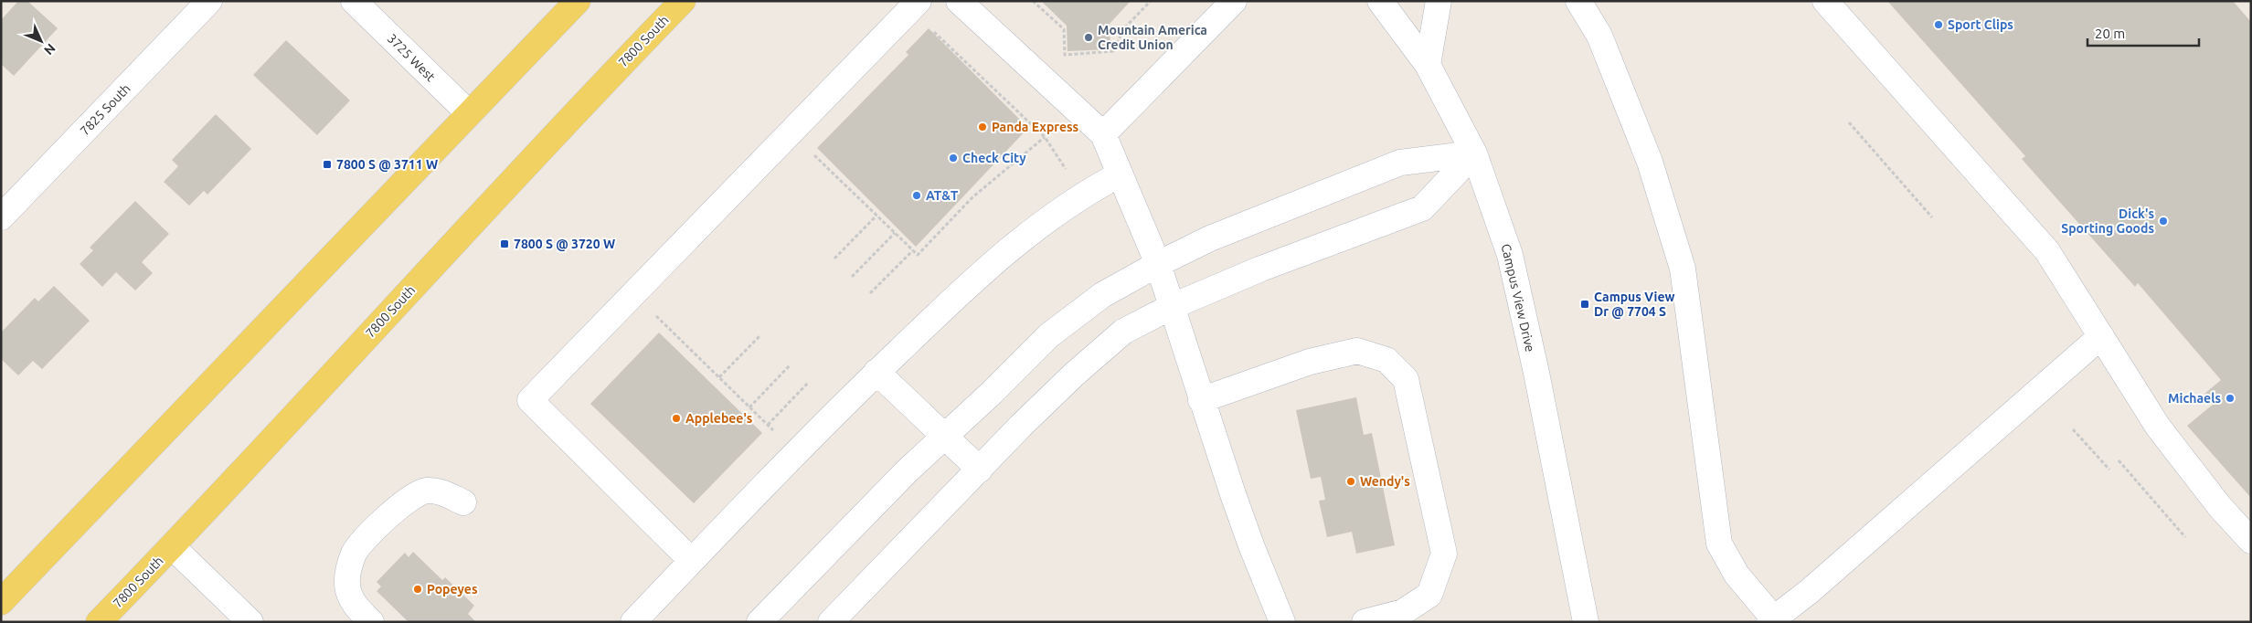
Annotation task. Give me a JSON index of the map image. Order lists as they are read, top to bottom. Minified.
{"streets":{"main road":["7800 South"],"street":["3725 West","7825 South","Campus View Drive"]},"places":{"other":["Sport Clips","Mountain America Credit Union","Panda Express","Check City","AT&T","Dick's Sporting Goods","Michaels","Applebee's","Wendy's","Popeyes"],"transit":["7800 S @ 3711 W","7800 S @ 3720 W","Campus View Dr @ 7704 S"]},"scale_bar":"20 m","north":"bottom right"}
